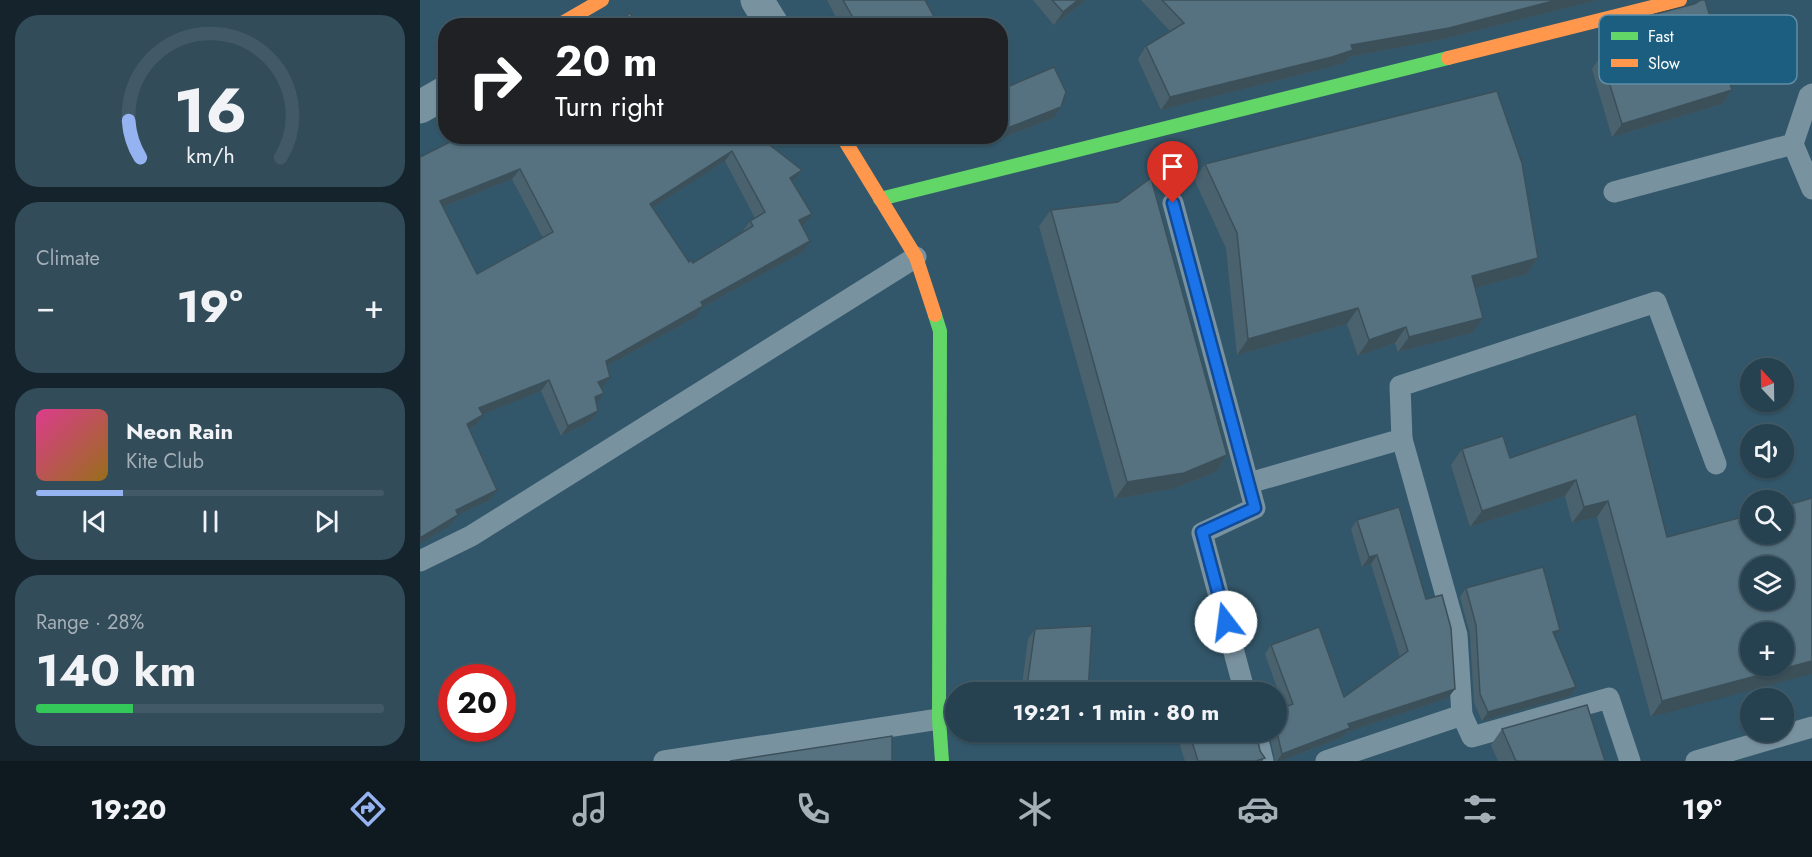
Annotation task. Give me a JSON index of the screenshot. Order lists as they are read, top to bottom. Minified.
{"legend":["Fast","Slow"],"north":"top","page":{"turn":["20 m","Turn right"],"tile":["Climate",["Range · 28%","140 km"]],"heat":["−","19°","+"],"map_buttons":["+","−"],"song":["Neon Rain","Kite Club"],"limit":"20","trip":"19:21 · 1 min · 80 m","tabs":["19:20","19°"],"gauge":["16","km/h"]}}
